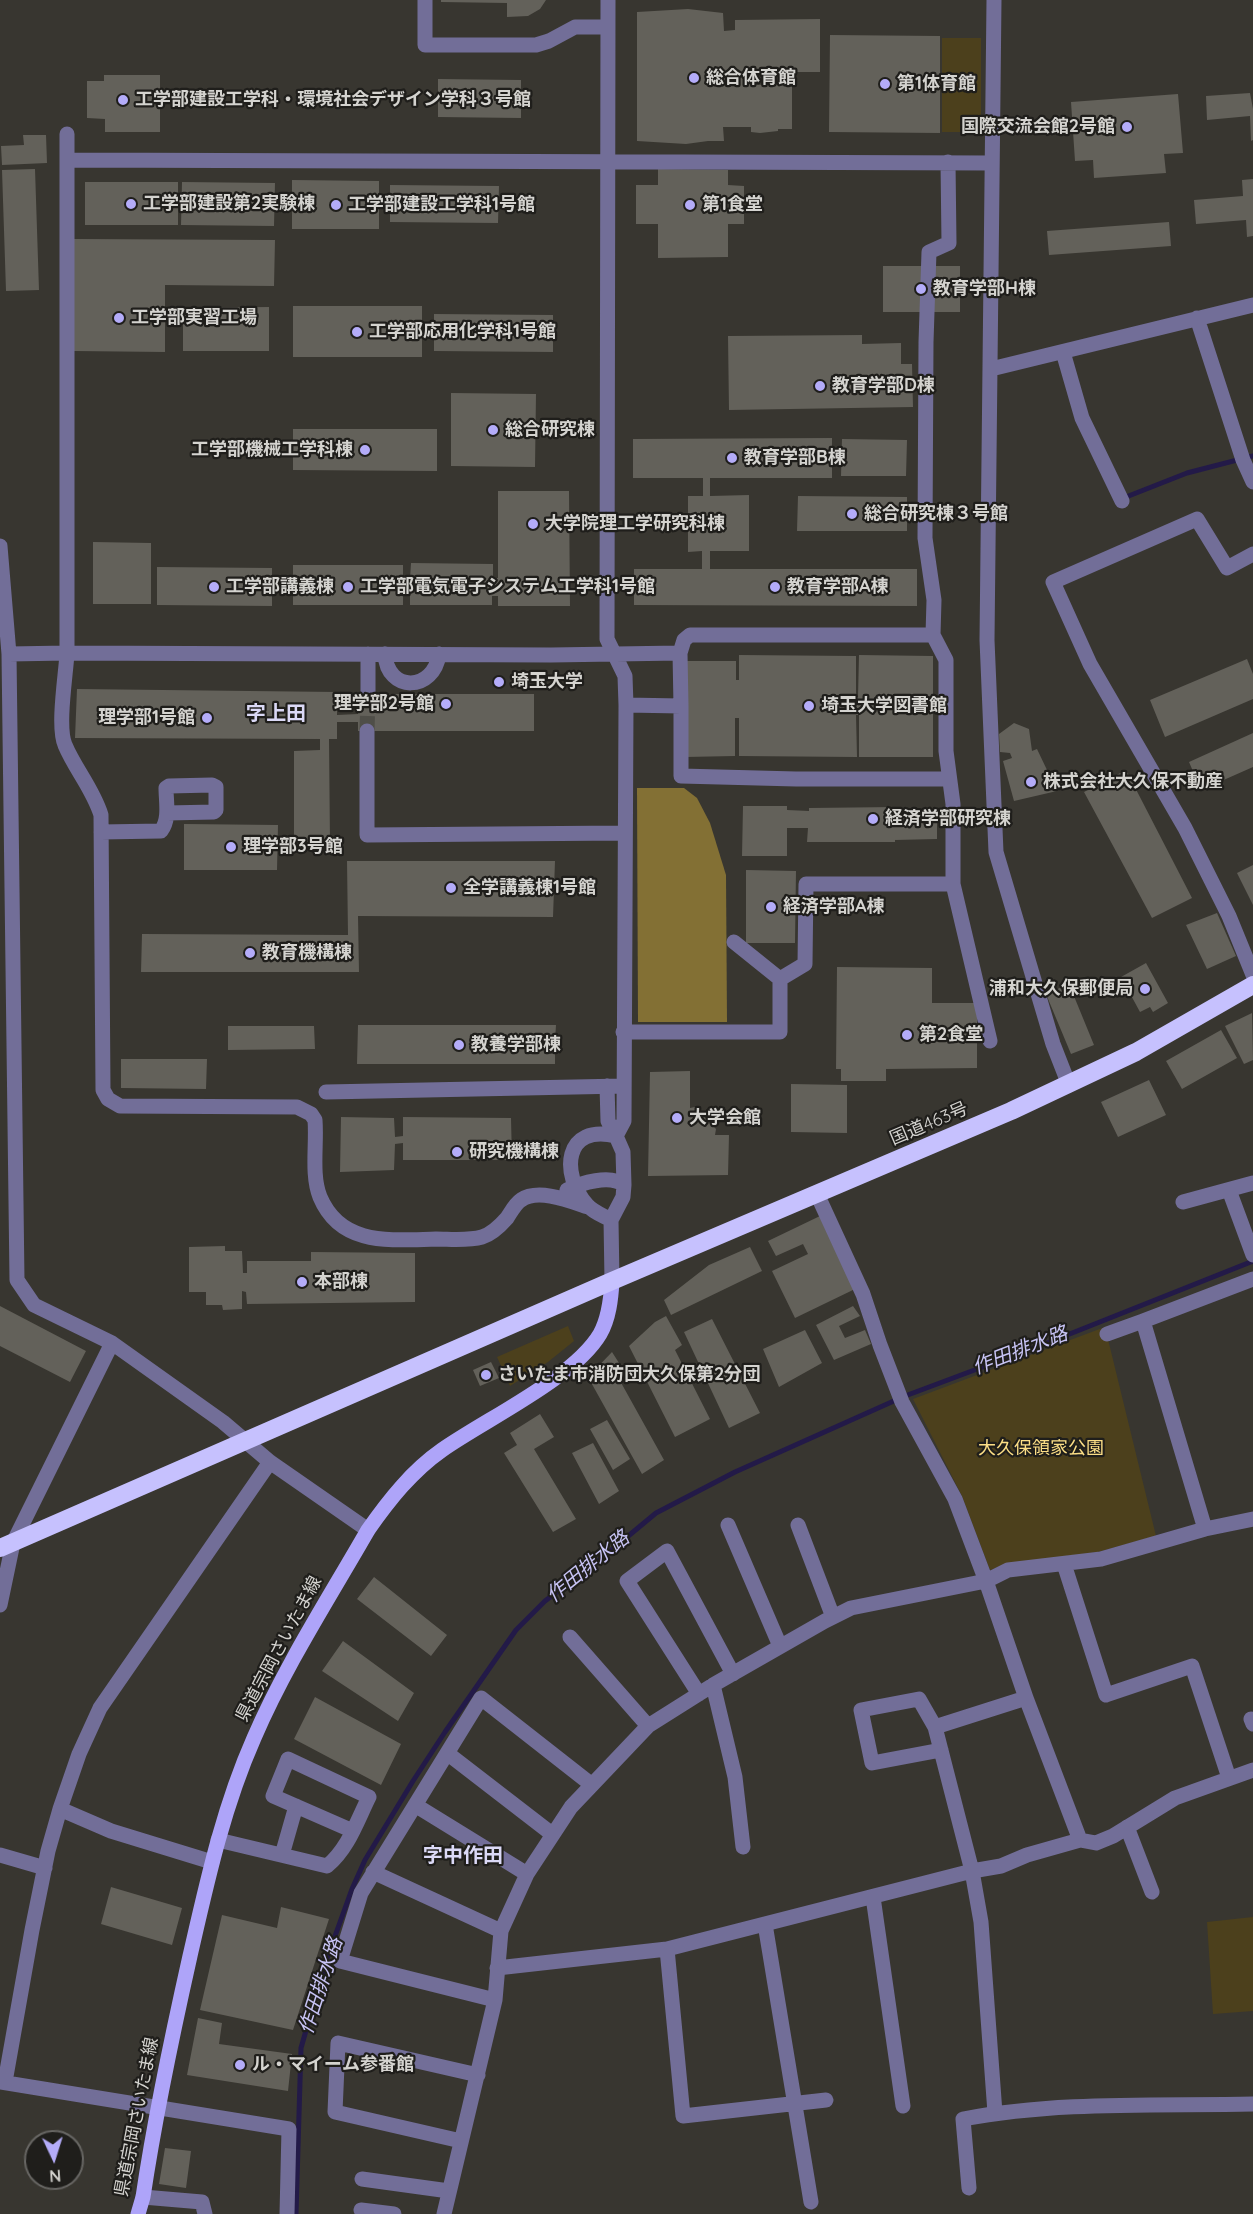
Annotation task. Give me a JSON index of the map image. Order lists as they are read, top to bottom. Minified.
{"streets":{"highway":["国道463号"],"main road":["県道宗岡さいたま線"]},"crossings":[["国道463号","県道宗岡さいたま線"]],"districts":["字上田","字中作田"],"water":["作田排水路"],"parks":["大久保領家公園"],"places":["総合体育館","第1体育館","工学部建設工学科・環境社会デザイン学科３号館","国際交流会館2号館","工学部建設第2実験棟","工学部建設工学科1号館","第1食堂","教育学部H棟","工学部実習工場","工学部応用化学科1号館","教育学部D棟","総合研究棟","工学部機械工学科棟","教育学部B棟","総合研究棟３号館","大学院理工学研究科棟","工学部講義棟","工学部電気電子システム工学科1号館","教育学部A棟","埼玉大学","理学部2号館","埼玉大学図書館","理学部1号館","株式会社大久保不動産","経済学部研究棟","理学部3号館","全学講義棟1号館","経済学部A棟","教育機構棟","浦和大久保郵便局","第2食堂","教養学部棟","大学会館","研究機構棟","本部棟","さいたま市消防団大久保第2分団","ル・マイーム参番館"],"north":"bottom"}
